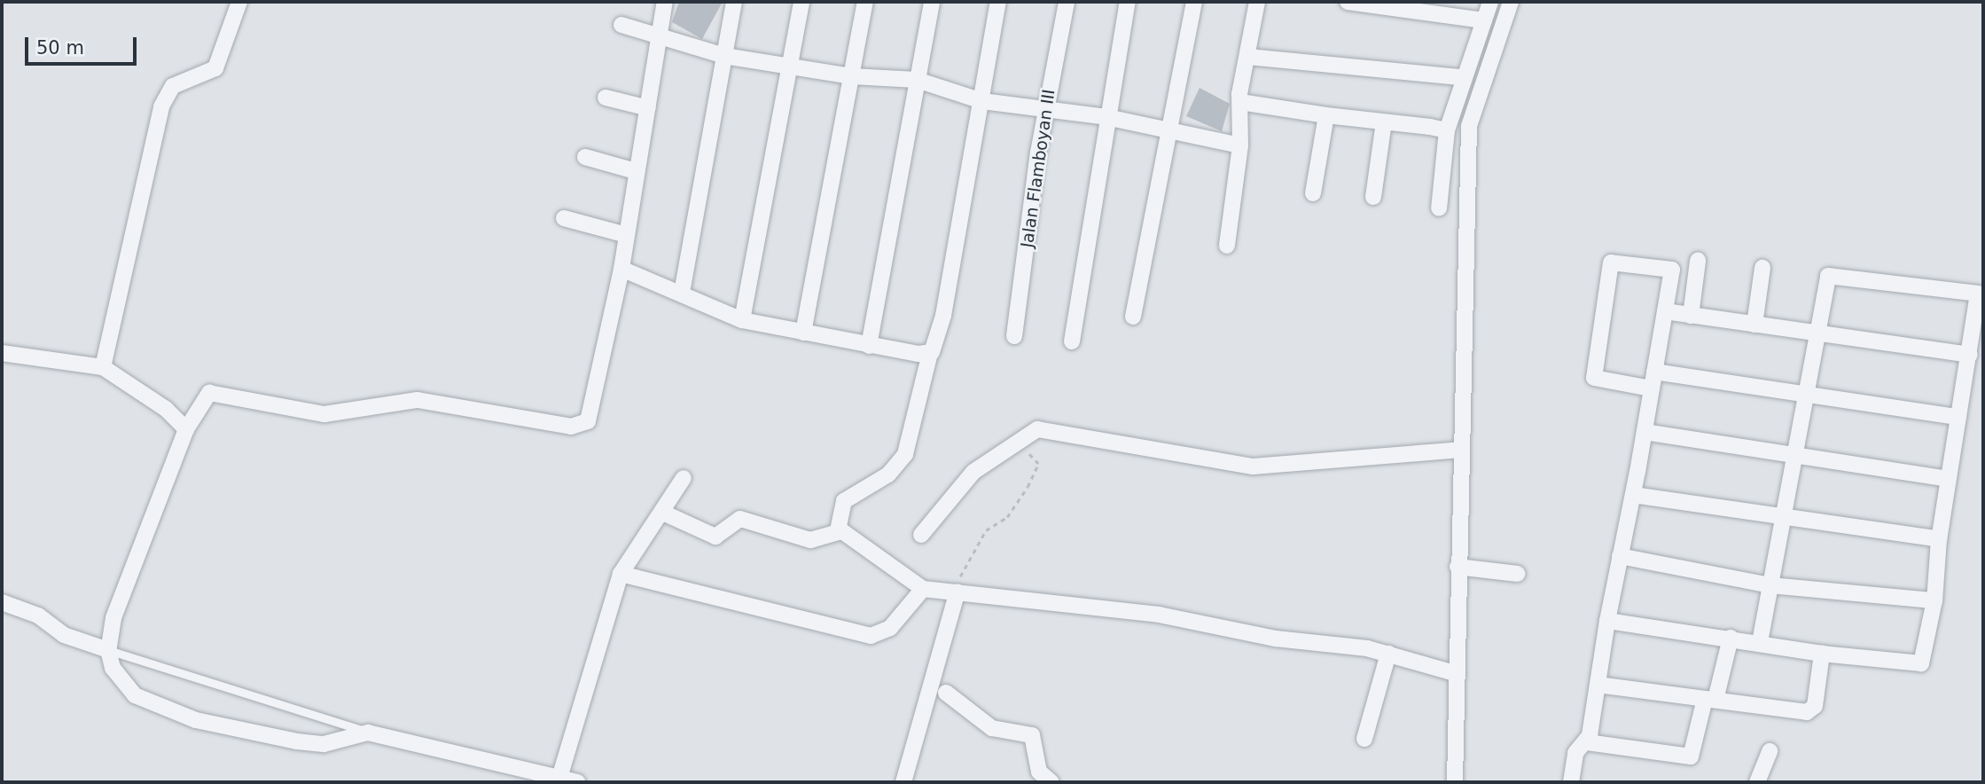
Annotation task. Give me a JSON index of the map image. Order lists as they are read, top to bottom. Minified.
{"streets":{"street":["Jalan Flamboyan III"]},"scale_bar":"50 m"}
